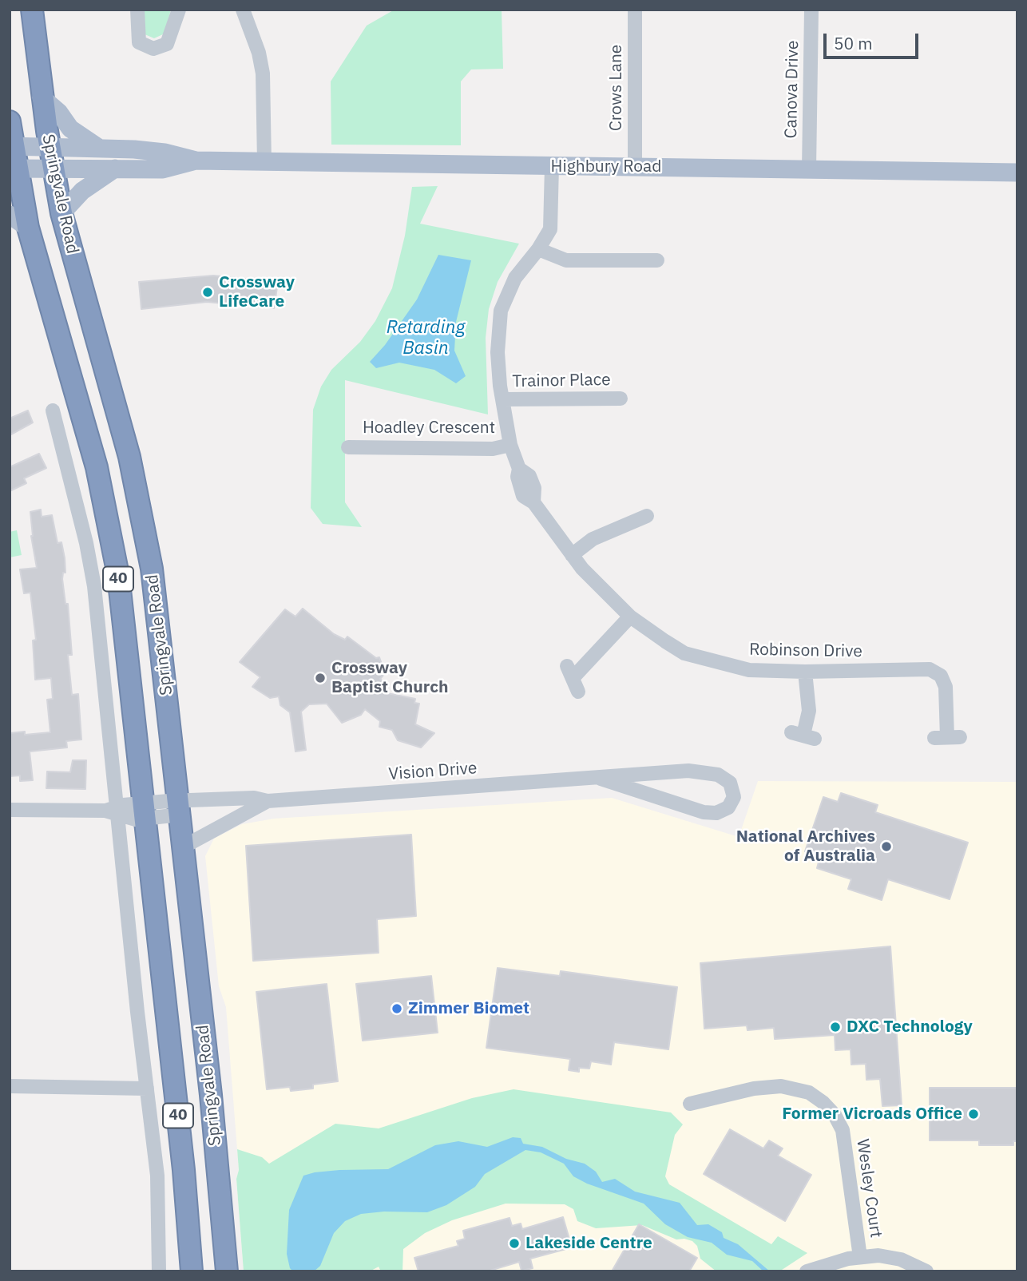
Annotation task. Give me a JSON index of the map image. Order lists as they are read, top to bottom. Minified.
{"streets":{"highway":["Springvale Road","40"],"main road":["Highbury Road"],"street":["Crows Lane","Canova Drive","Trainor Place","Hoadley Crescent","Robinson Drive","Vision Drive","Wesley Court"]},"crossings":[["Crows Lane","Highbury Road"],["Canova Drive","Highbury Road"],["Highbury Road","Springvale Road"],["Highbury Road","Robinson Drive"],["Springvale Road","Vision Drive"],["Trainor Place","Robinson Drive"],["Hoadley Crescent","Robinson Drive"]],"water":["Retarding Basin"],"places":["Crossway LifeCare","Crossway Baptist Church","National Archives of Australia","Zimmer Biomet","DXC Technology","Former Vicroads Office","Lakeside Centre"],"scale_bar":"50 m"}
